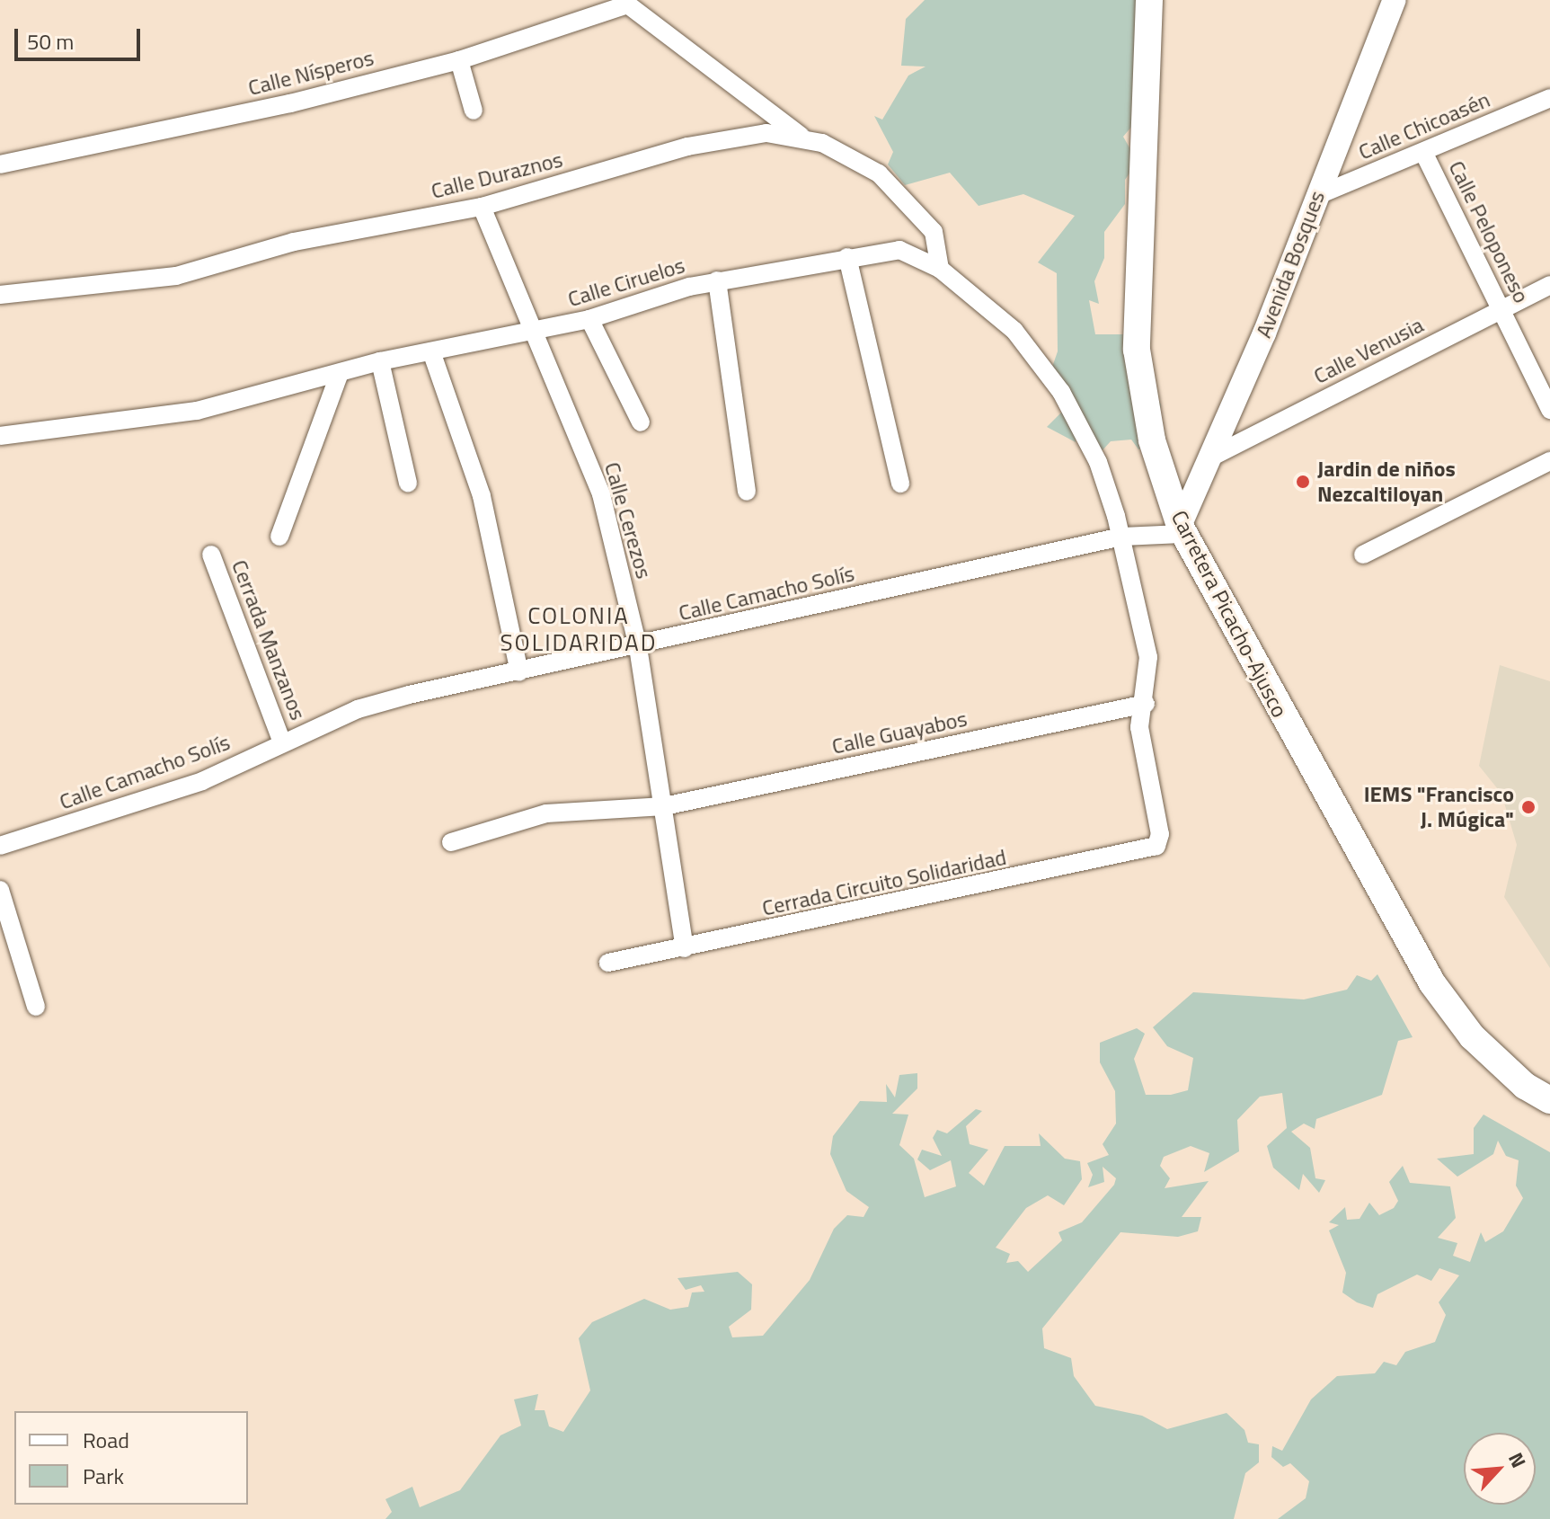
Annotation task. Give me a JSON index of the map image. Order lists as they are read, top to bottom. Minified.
{"streets":{"main road":["Carretera Picacho-Ajusco"],"street":["Calle Nísperos","Calle Chicoasén","Calle Duraznos","Calle Peloponeso","Avenida Bosques","Calle Ciruelos","Calle Venusia","Calle Cerezos","Calle Camacho Solís","Cerrada Manzanos","Calle Guayabos","Cerrada Circuito Solidaridad"]},"crossings":[["Calle Chicoasén","Calle Peloponeso"],["Calle Chicoasén","Avenida Bosques"],["Calle Duraznos","Calle Ciruelos"],["Calle Duraznos","Calle Cerezos"],["Calle Peloponeso","Calle Venusia"],["Avenida Bosques","Calle Venusia"],["Avenida Bosques","Calle Camacho Solís"],["Avenida Bosques","Carretera Picacho-Ajusco"],["Calle Ciruelos","Calle Cerezos"],["Calle Ciruelos","Calle Camacho Solís"],["Calle Ciruelos","Calle Guayabos"],["Calle Ciruelos","Cerrada Circuito Solidaridad"],["Calle Cerezos","Calle Camacho Solís"],["Calle Cerezos","Calle Guayabos"],["Calle Cerezos","Cerrada Circuito Solidaridad"],["Calle Camacho Solís","Carretera Picacho-Ajusco"],["Calle Camacho Solís","Cerrada Manzanos"]],"districts":["COLONIA SOLIDARIDAD"],"places":["Jardin de niños Nezcaltiloyan","IEMS \"Francisco J. Múgica\""],"legend":["Road","Park"],"scale_bar":"50 m","north":"top right"}
